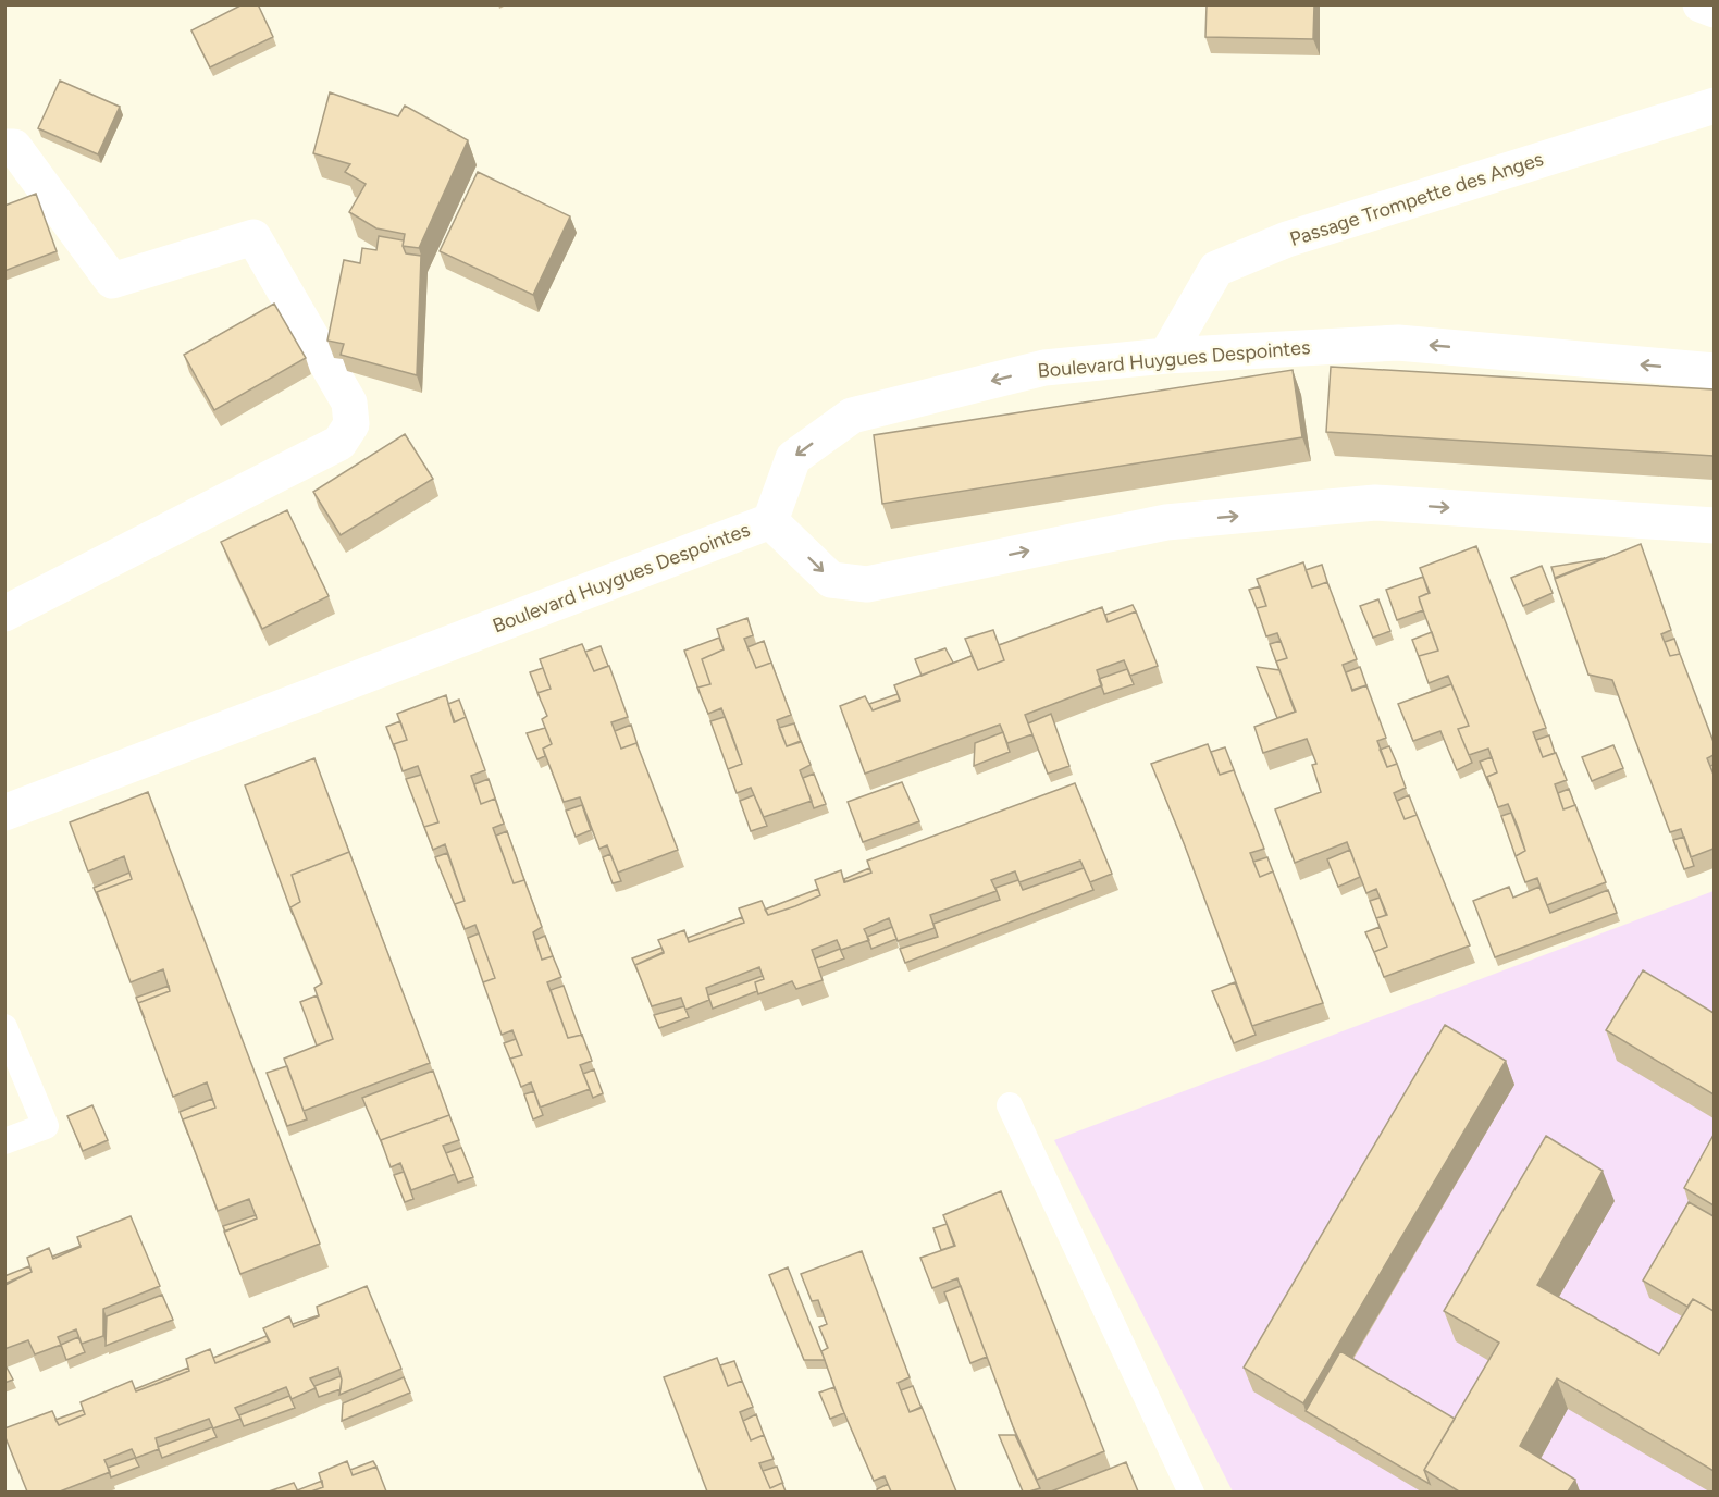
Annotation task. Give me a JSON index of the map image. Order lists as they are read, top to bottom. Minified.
{"streets":{"street":["Passage Trompette des Anges","Boulevard Huygues Despointes"]},"crossings":[["Passage Trompette des Anges","Boulevard Huygues Despointes"]]}
